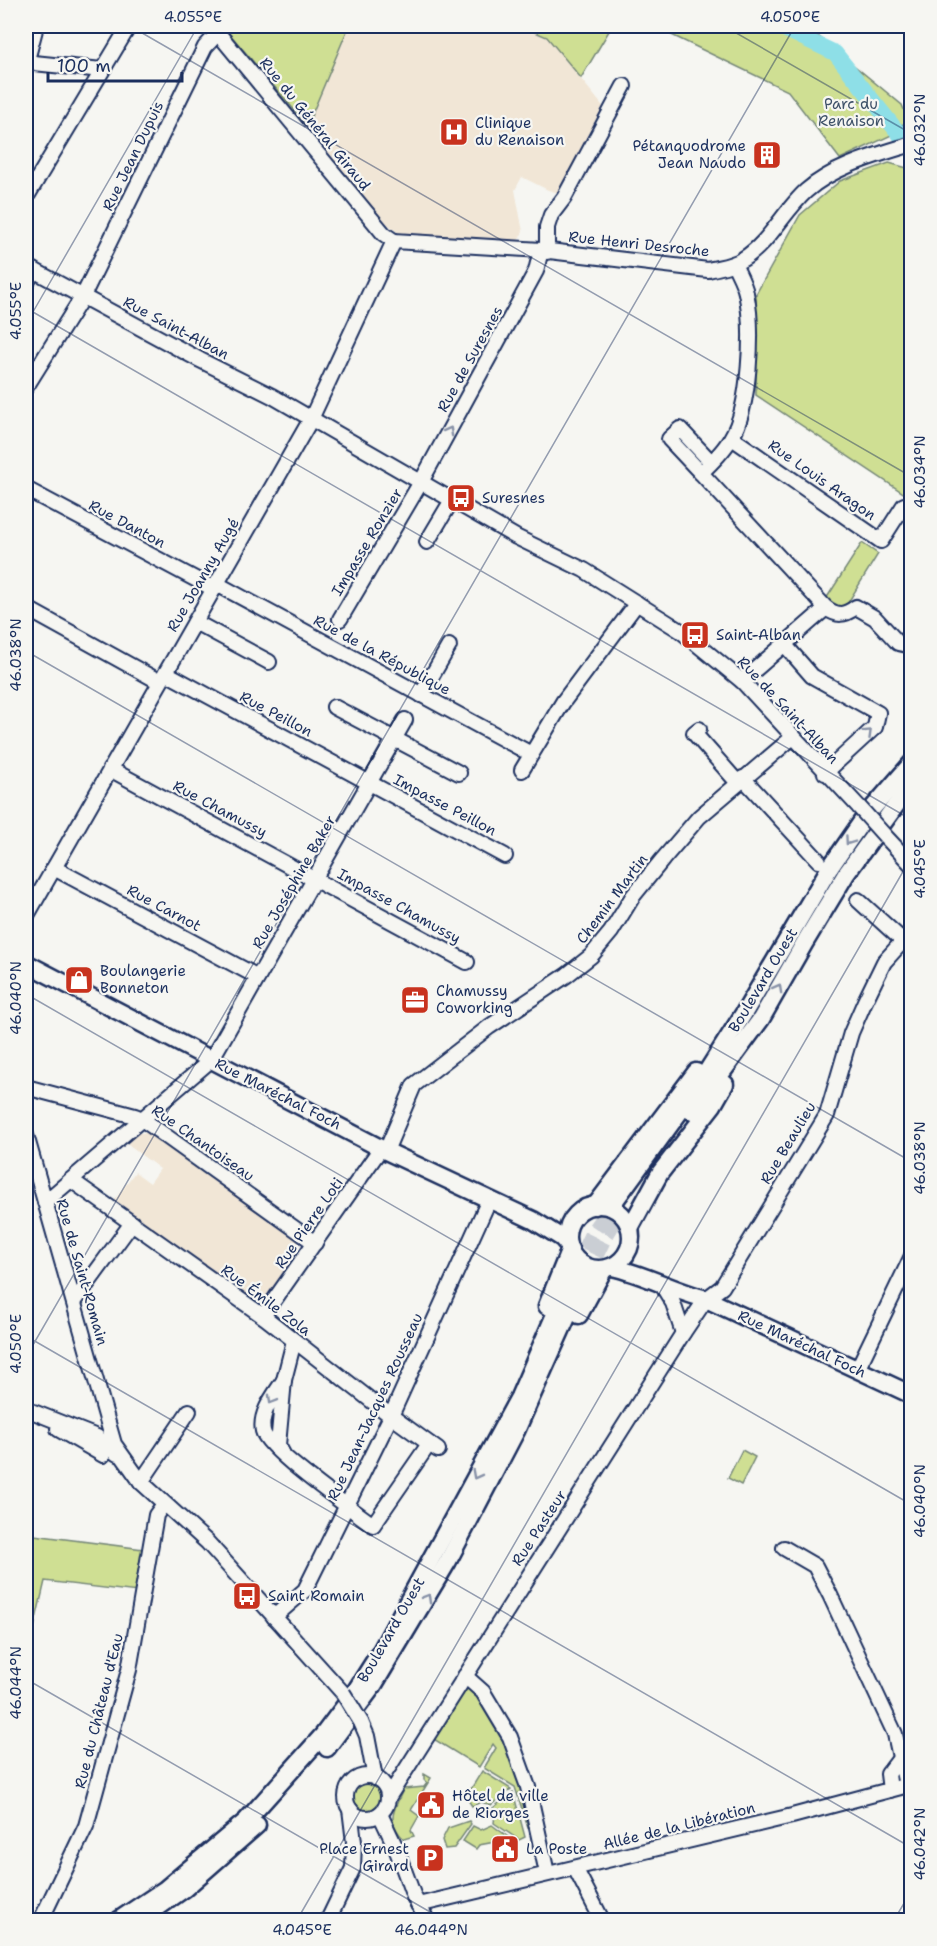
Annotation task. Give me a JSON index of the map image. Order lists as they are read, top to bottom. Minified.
{"streets":{"main road":["Boulevard Ouest","Rue Maréchal Foch"],"street":["Rue du Général Giraud","Rue Jean Dupuis","Rue Henri Desroche","Rue Saint-Alban","Rue de Suresnes","Rue Louis Aragon","Rue Danton","Impasse Ronzier","Rue Joanny Augé","Rue de la République","Rue de Saint-Alban","Rue Peillon","Impasse Peillon","Rue Chamussy","Rue Joséphine Baker","Chemin Martin","Impasse Chamussy","Rue Carnot","Rue Chantoiseau","Rue Beaulieu","Rue Pierre Loti","Rue de Saint-Romain","Rue Émile Zola","Rue Jean-Jacques Rousseau","Rue Pasteur","Rue du Château d'Eau","Allée de la Libération"]},"crossings":[["Rue du Général Giraud","Rue Jean Dupuis"],["Rue du Général Giraud","Rue Henri Desroche"],["Rue du Général Giraud","Rue Joanny Augé"],["Rue Jean Dupuis","Rue Saint-Alban"],["Rue Henri Desroche","Rue de Suresnes"],["Rue Henri Desroche","Rue Joanny Augé"],["Rue Saint-Alban","Rue Joanny Augé"],["Rue Saint-Alban","Rue de Saint-Alban"],["Rue de Suresnes","Impasse Ronzier"],["Rue de Suresnes","Rue de Saint-Alban"],["Rue Danton","Rue Joanny Augé"],["Rue Danton","Rue de la République"],["Impasse Ronzier","Rue de Saint-Alban"],["Rue Joanny Augé","Rue de la République"],["Rue Joanny Augé","Rue de Saint-Alban"],["Rue Joanny Augé","Rue Peillon"],["Rue Joanny Augé","Rue Chamussy"],["Rue Joanny Augé","Rue Carnot"],["Rue de Saint-Alban","Chemin Martin"],["Rue Peillon","Impasse Peillon"],["Rue Peillon","Rue Joséphine Baker"],["Impasse Peillon","Rue Joséphine Baker"],["Rue Chamussy","Rue Joséphine Baker"],["Rue Chamussy","Impasse Chamussy"],["Rue Joséphine Baker","Impasse Chamussy"],["Rue Joséphine Baker","Rue Carnot"],["Rue Joséphine Baker","Rue Maréchal Foch"],["Rue Joséphine Baker","Rue Chantoiseau"],["Rue Joséphine Baker","Rue de Saint-Romain"],["Rue Joséphine Baker","Rue Émile Zola"],["Chemin Martin","Rue Maréchal Foch"],["Chemin Martin","Rue Pierre Loti"],["Rue Maréchal Foch","Rue Beaulieu"],["Rue Maréchal Foch","Rue Pierre Loti"],["Rue Maréchal Foch","Rue Jean-Jacques Rousseau"],["Rue Maréchal Foch","Rue Pasteur"],["Rue Chantoiseau","Rue Pierre Loti"],["Rue Beaulieu","Rue Pasteur"],["Rue Pierre Loti","Rue Émile Zola"],["Rue de Saint-Romain","Rue Jean-Jacques Rousseau"],["Rue de Saint-Romain","Rue Pasteur"],["Rue de Saint-Romain","Rue du Château d'Eau"],["Rue Émile Zola","Rue Jean-Jacques Rousseau"]],"one_way":["Rue de Suresnes"],"parks":["Parc du Renaison"],"places":{"hospital":["Clinique du Renaison"],"building":["Pétanquodrome Jean Naudo"],"bus stop":["Suresnes","Saint-Alban","Saint Romain"],"shop":["Boulangerie Bonneton"],"office":["Chamussy Coworking"],"public building":["Hôtel de ville de Riorges","La Poste"],"parking":["Place Ernest Girard"]},"scale_bar":"100 m","coordinates":["4.055°E","4.050°E","46.032°N","46.034°N","46.038°N","4.045°E","46.040°N","46.044°N","46.042°N"]}
